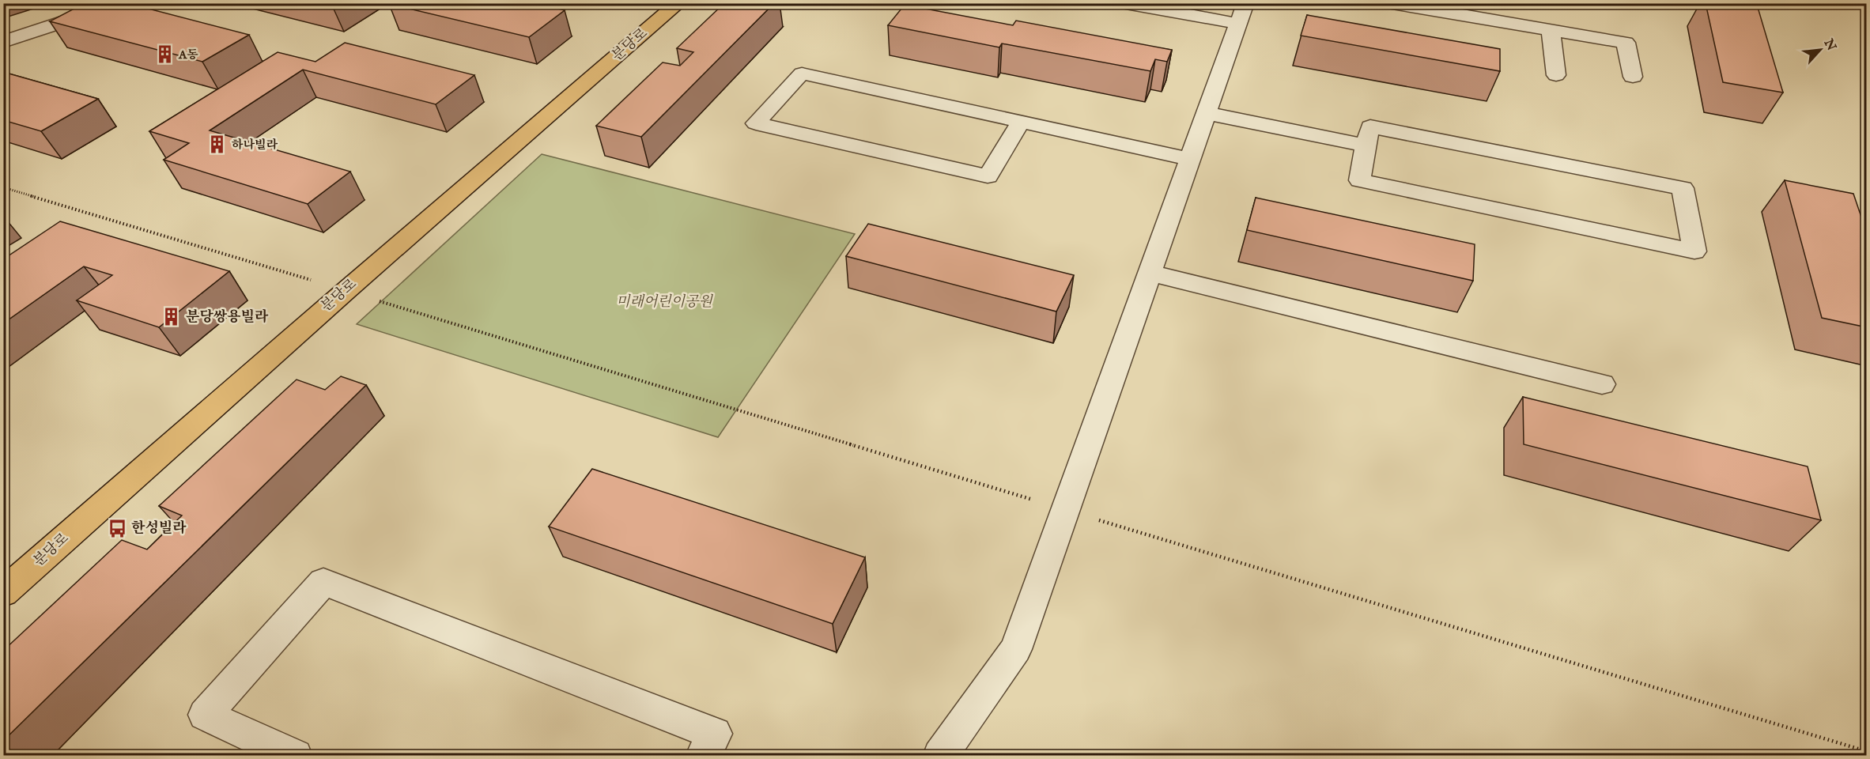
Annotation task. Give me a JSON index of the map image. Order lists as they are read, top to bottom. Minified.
{"streets":{"main road":["분당로"]},"parks":["미래어린이공원"],"places":{"building":["A동","하나빌라","분당쌍용빌라"],"bus stop":["한성빌라"]},"north":"top right"}
